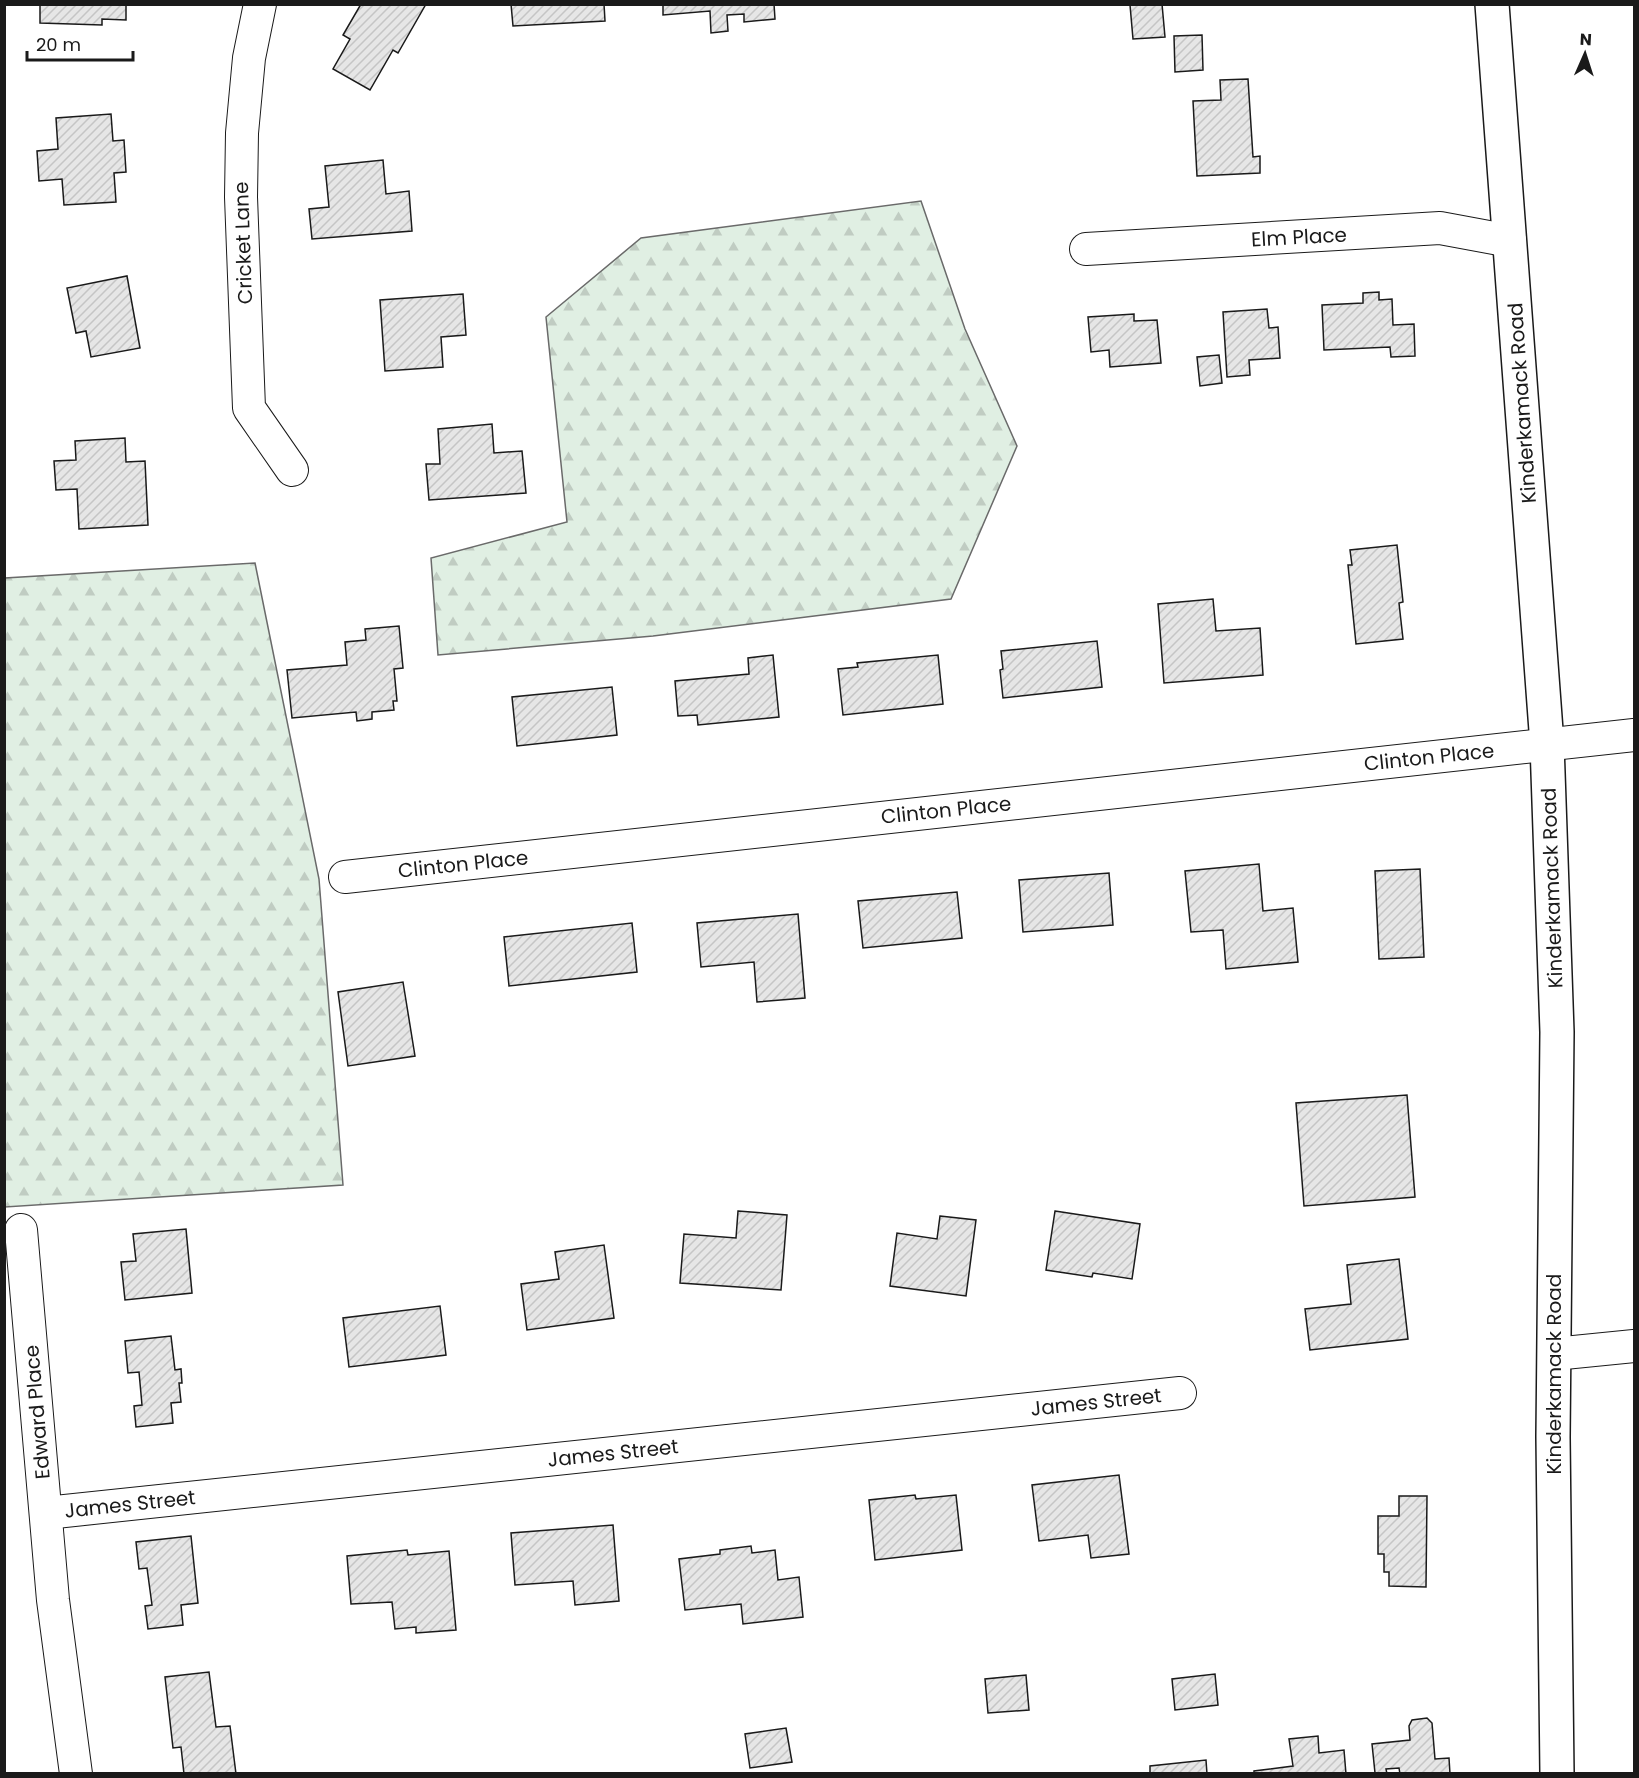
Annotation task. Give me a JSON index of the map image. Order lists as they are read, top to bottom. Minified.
{"streets":{"main road":["Kinderkamack Road"],"street":["Elm Place","Cricket Lane","Clinton Place","James Street","Edward Place"]},"crossings":[["Elm Place","Kinderkamack Road"],["Kinderkamack Road","Clinton Place"],["James Street","Edward Place"]],"scale_bar":"20 m","north":"top"}
